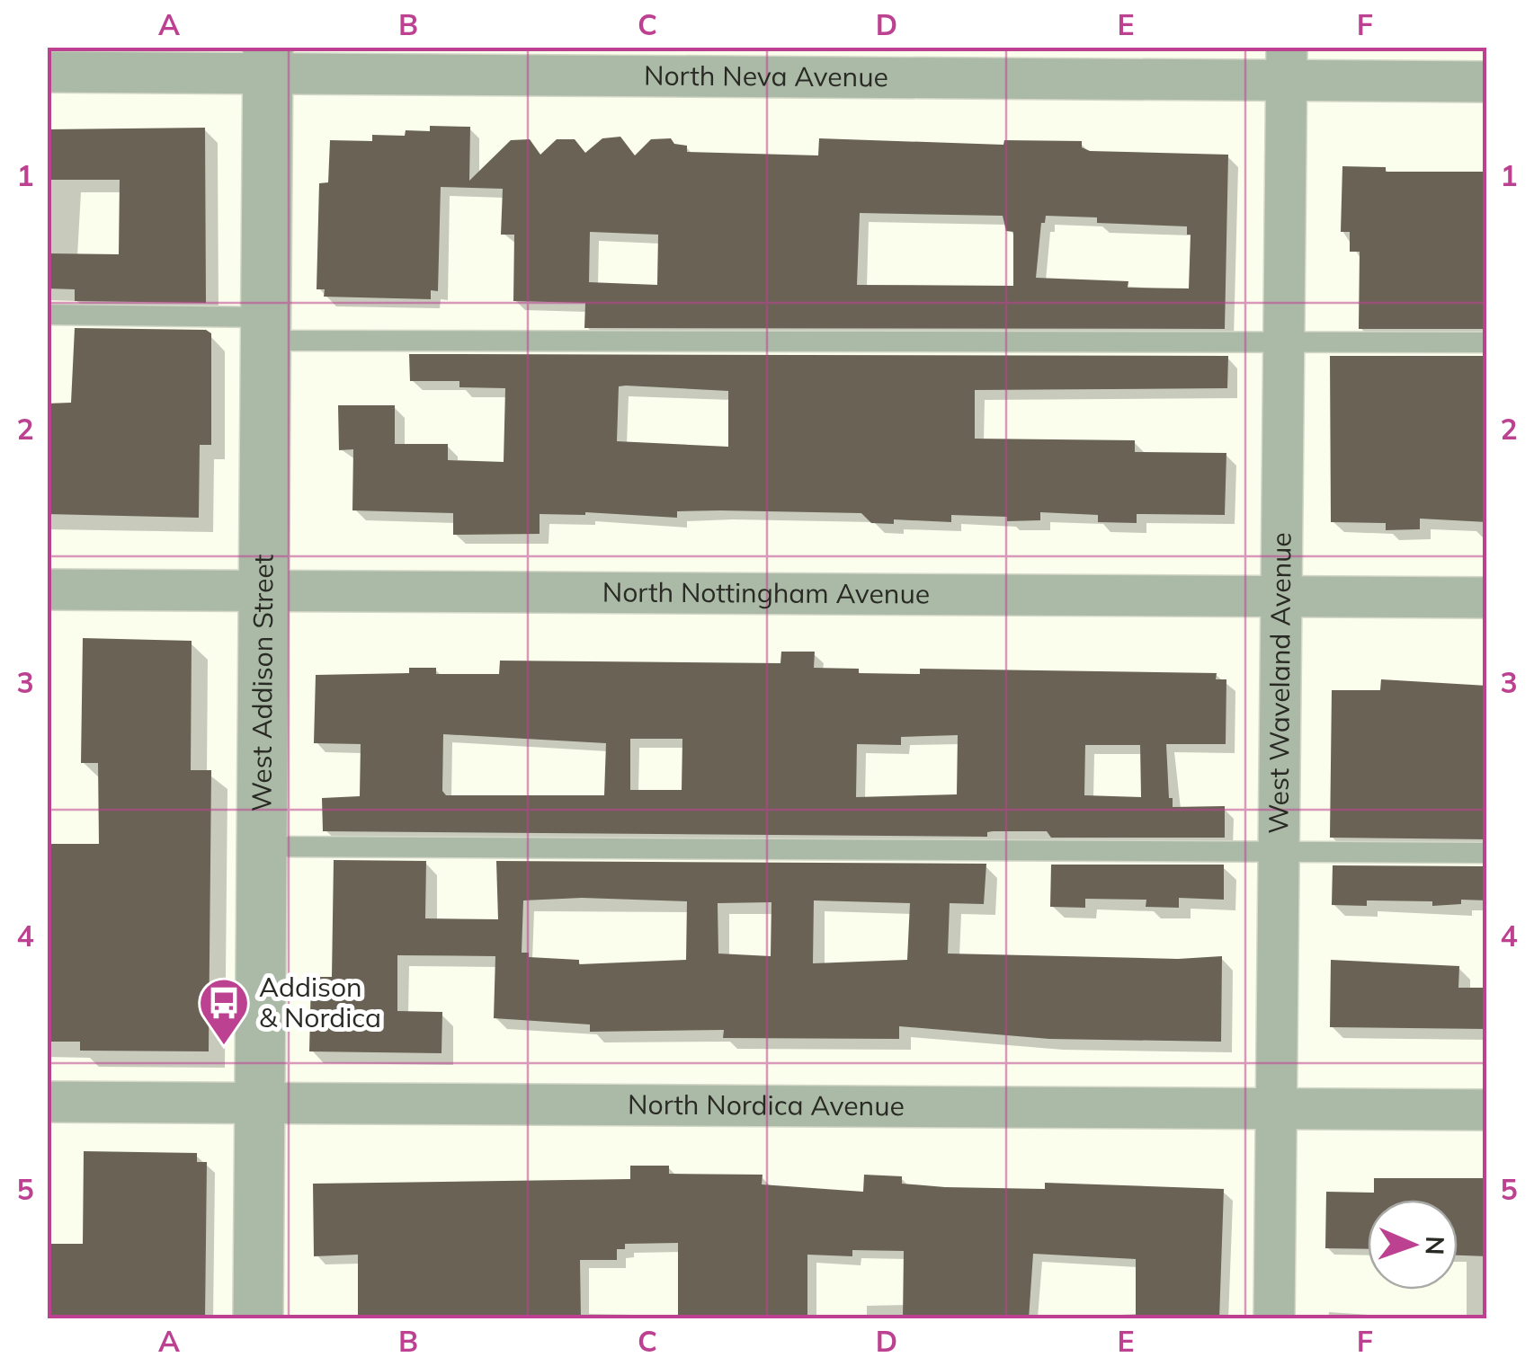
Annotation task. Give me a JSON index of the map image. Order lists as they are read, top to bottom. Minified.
{"streets":{"street":["North Neva Avenue","North Nottingham Avenue","West Addison Street","West Waveland Avenue","North Nordica Avenue"]},"crossings":[["North Neva Avenue","West Addison Street"],["North Neva Avenue","West Waveland Avenue"],["North Nottingham Avenue","West Addison Street"],["North Nottingham Avenue","West Waveland Avenue"],["West Addison Street","North Nordica Avenue"],["West Waveland Avenue","North Nordica Avenue"]],"places":{"bus stop":["Addison & Nordica"]},"north":"right","grid":{"columns":["A","B","C","D","E","F"],"rows":["1","2","3","4","5"]}}
